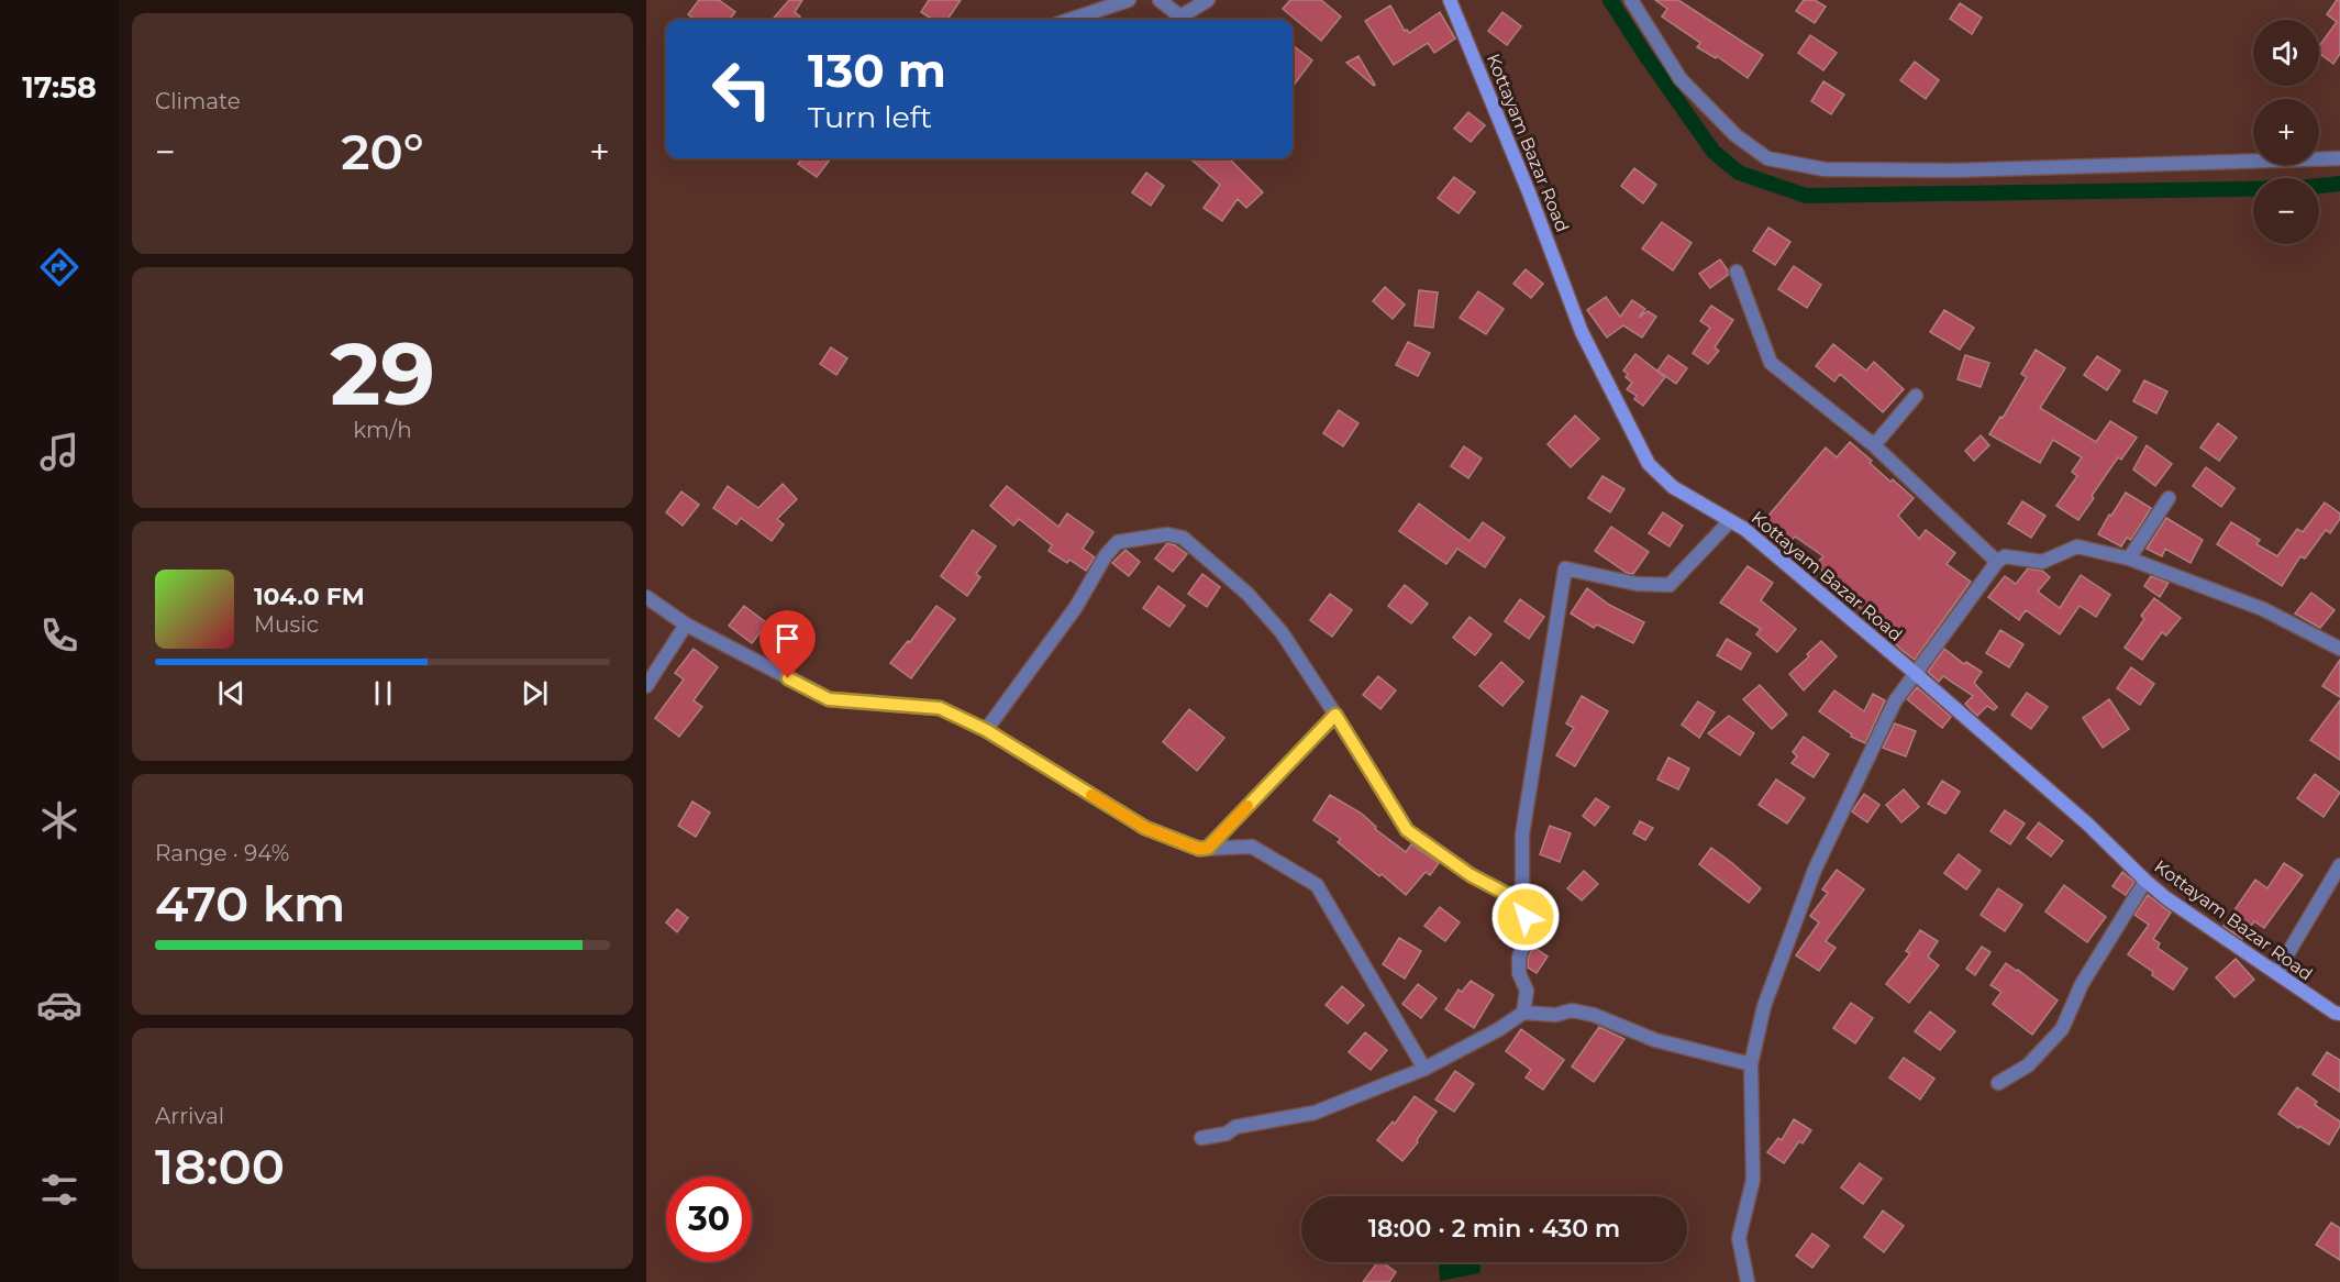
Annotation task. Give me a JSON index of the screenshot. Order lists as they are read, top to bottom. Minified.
{"streets":{"main road":["Kottayam Bazar Road"]},"page":{"tabs":"17:58","tile":["Climate",["29","km/h"],["Range · 94%","470 km"],["Arrival","18:00"]],"map_buttons":["+","−"],"turn":["130 m","Turn left"],"heat":["−","20°","+"],"song":["104.0 FM","Music"],"limit":"30","trip":"18:00 · 2 min · 430 m"}}
